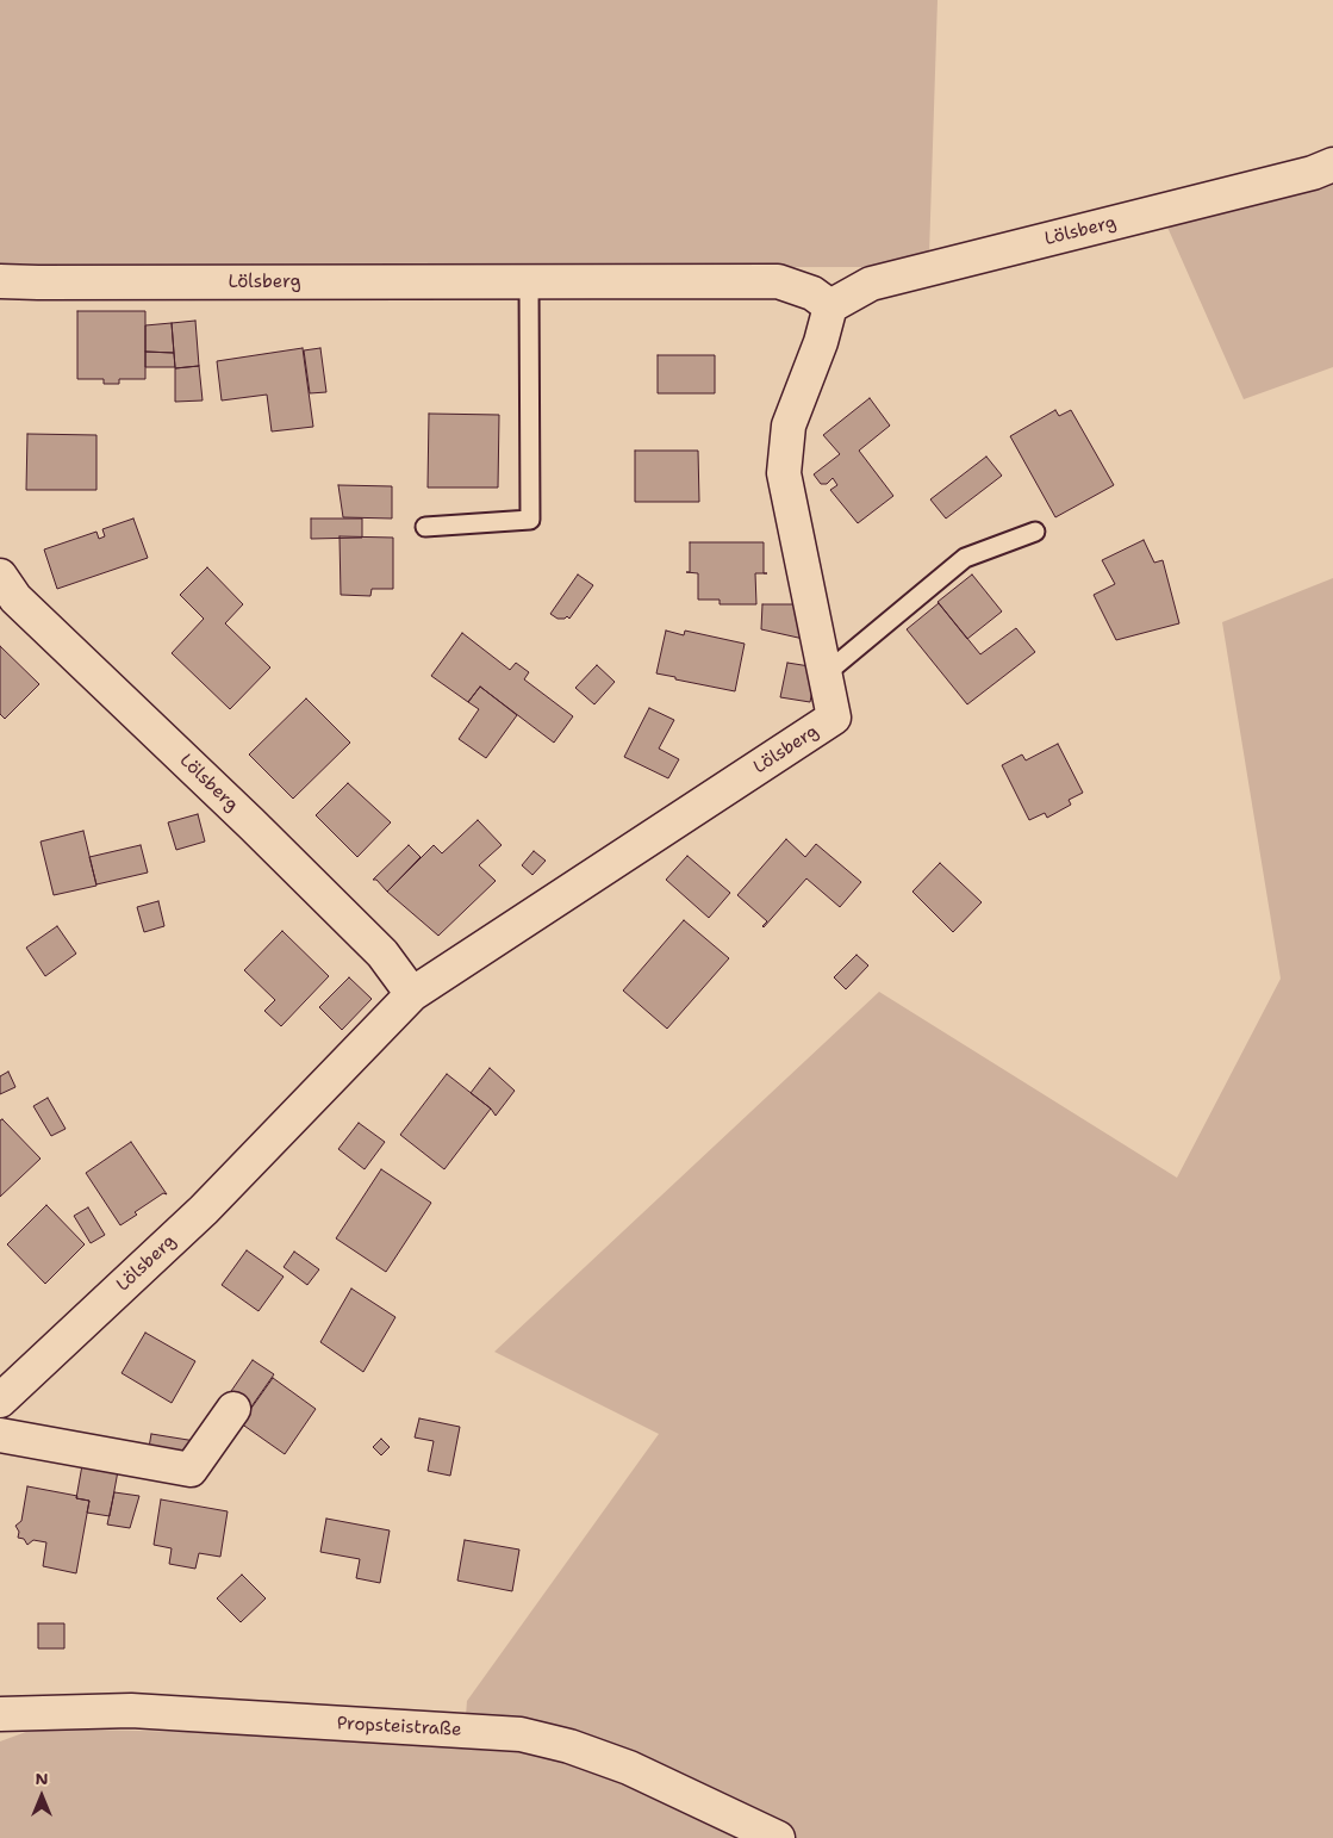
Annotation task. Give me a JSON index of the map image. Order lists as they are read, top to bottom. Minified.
{"streets":{"street":["Lölsberg","Propsteistraße"]},"north":"top"}
